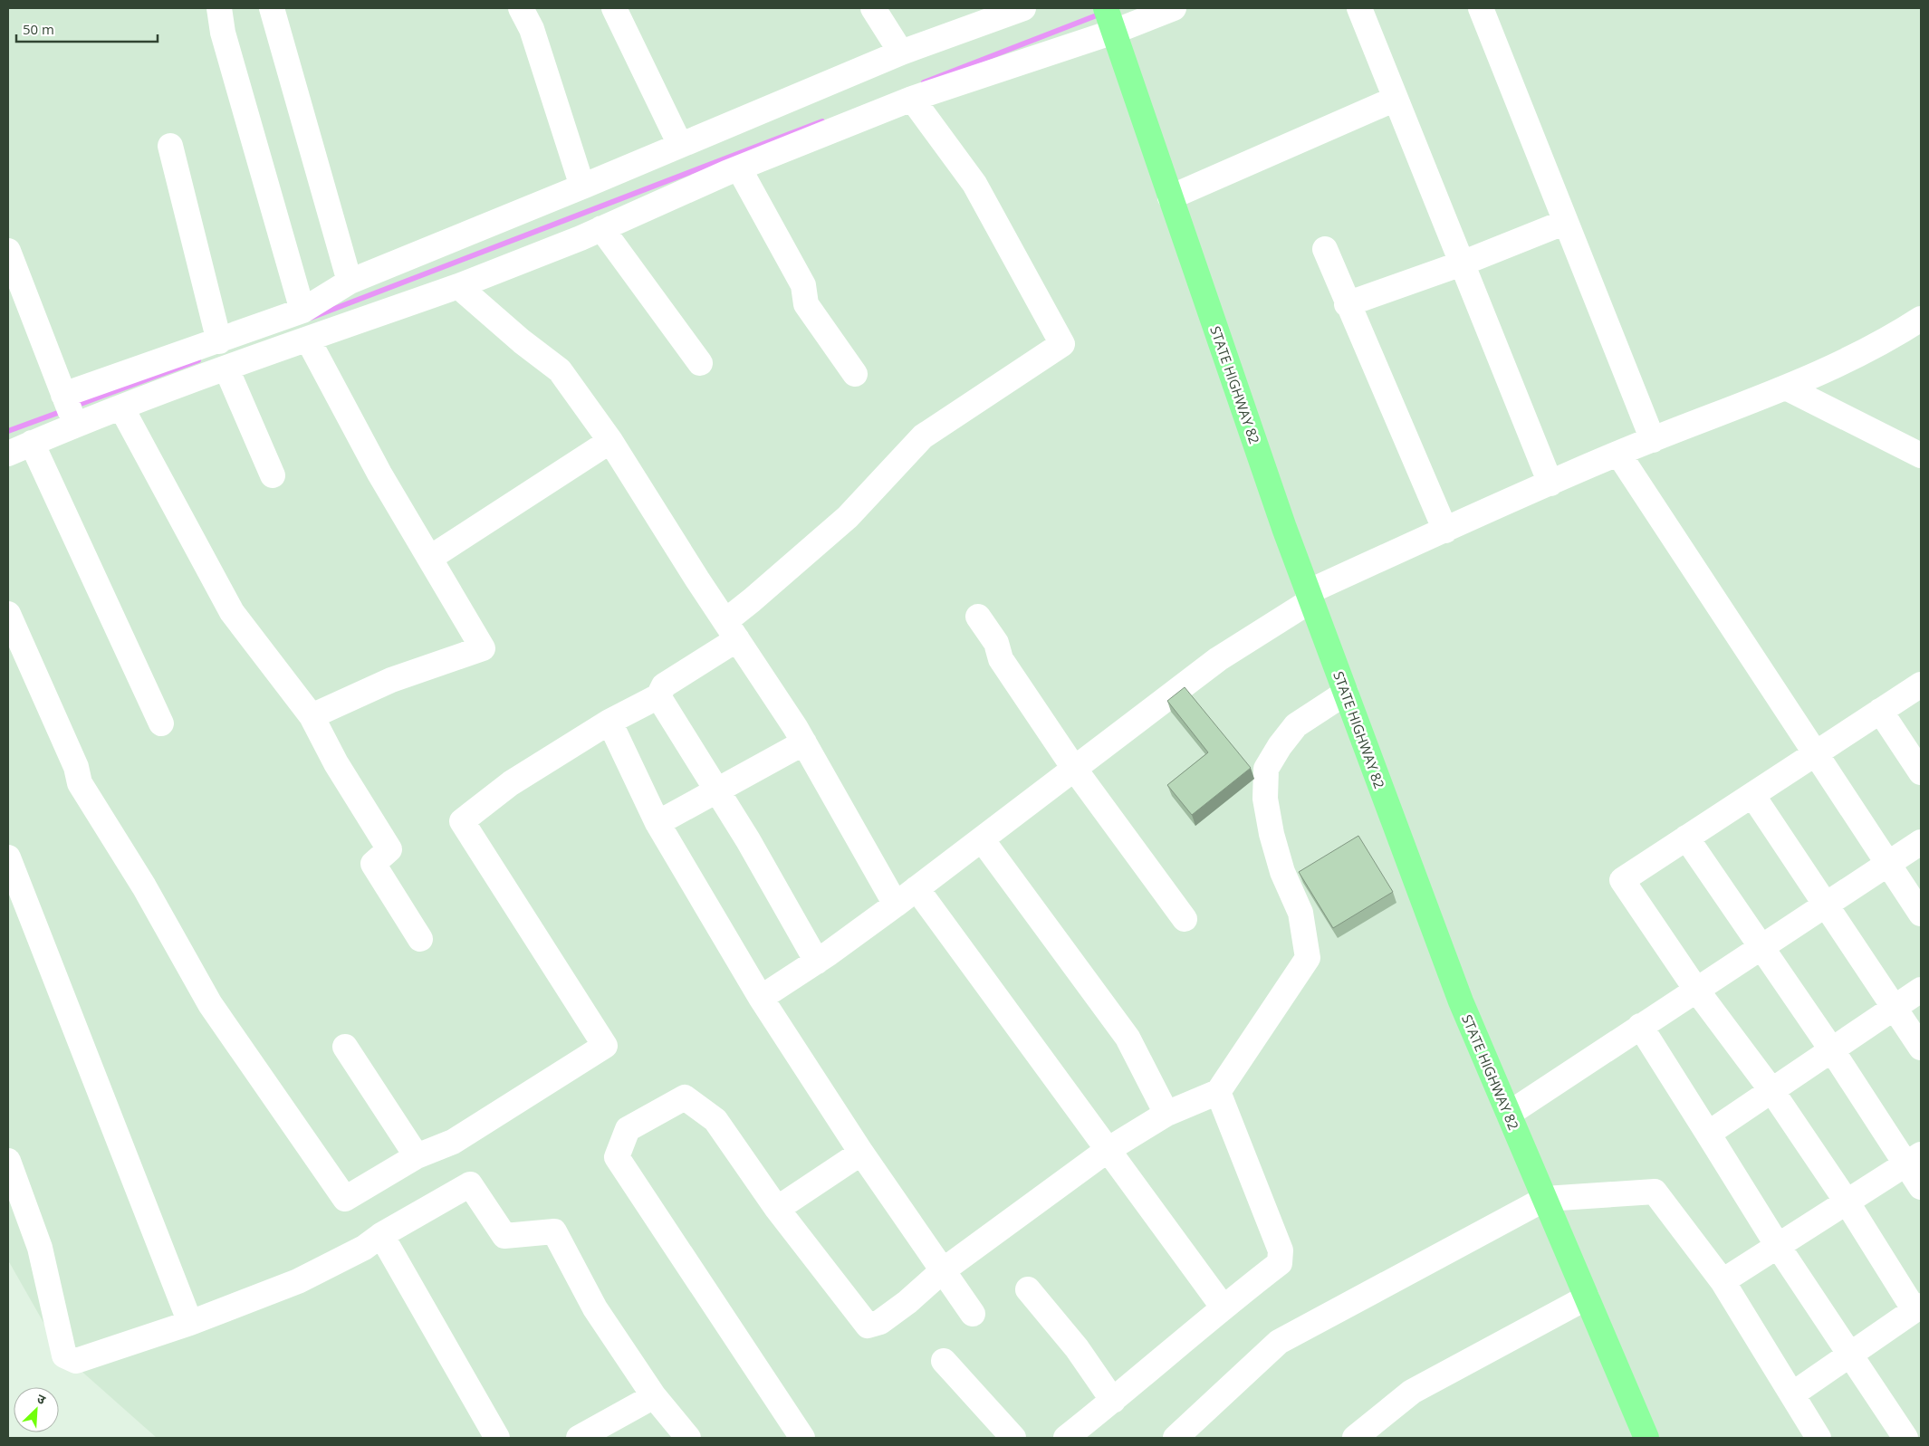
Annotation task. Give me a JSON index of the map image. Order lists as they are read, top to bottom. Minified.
{"streets":{"main road":["STATE HIGHWAY 82"]},"scale_bar":"50 m","north":"top right"}
